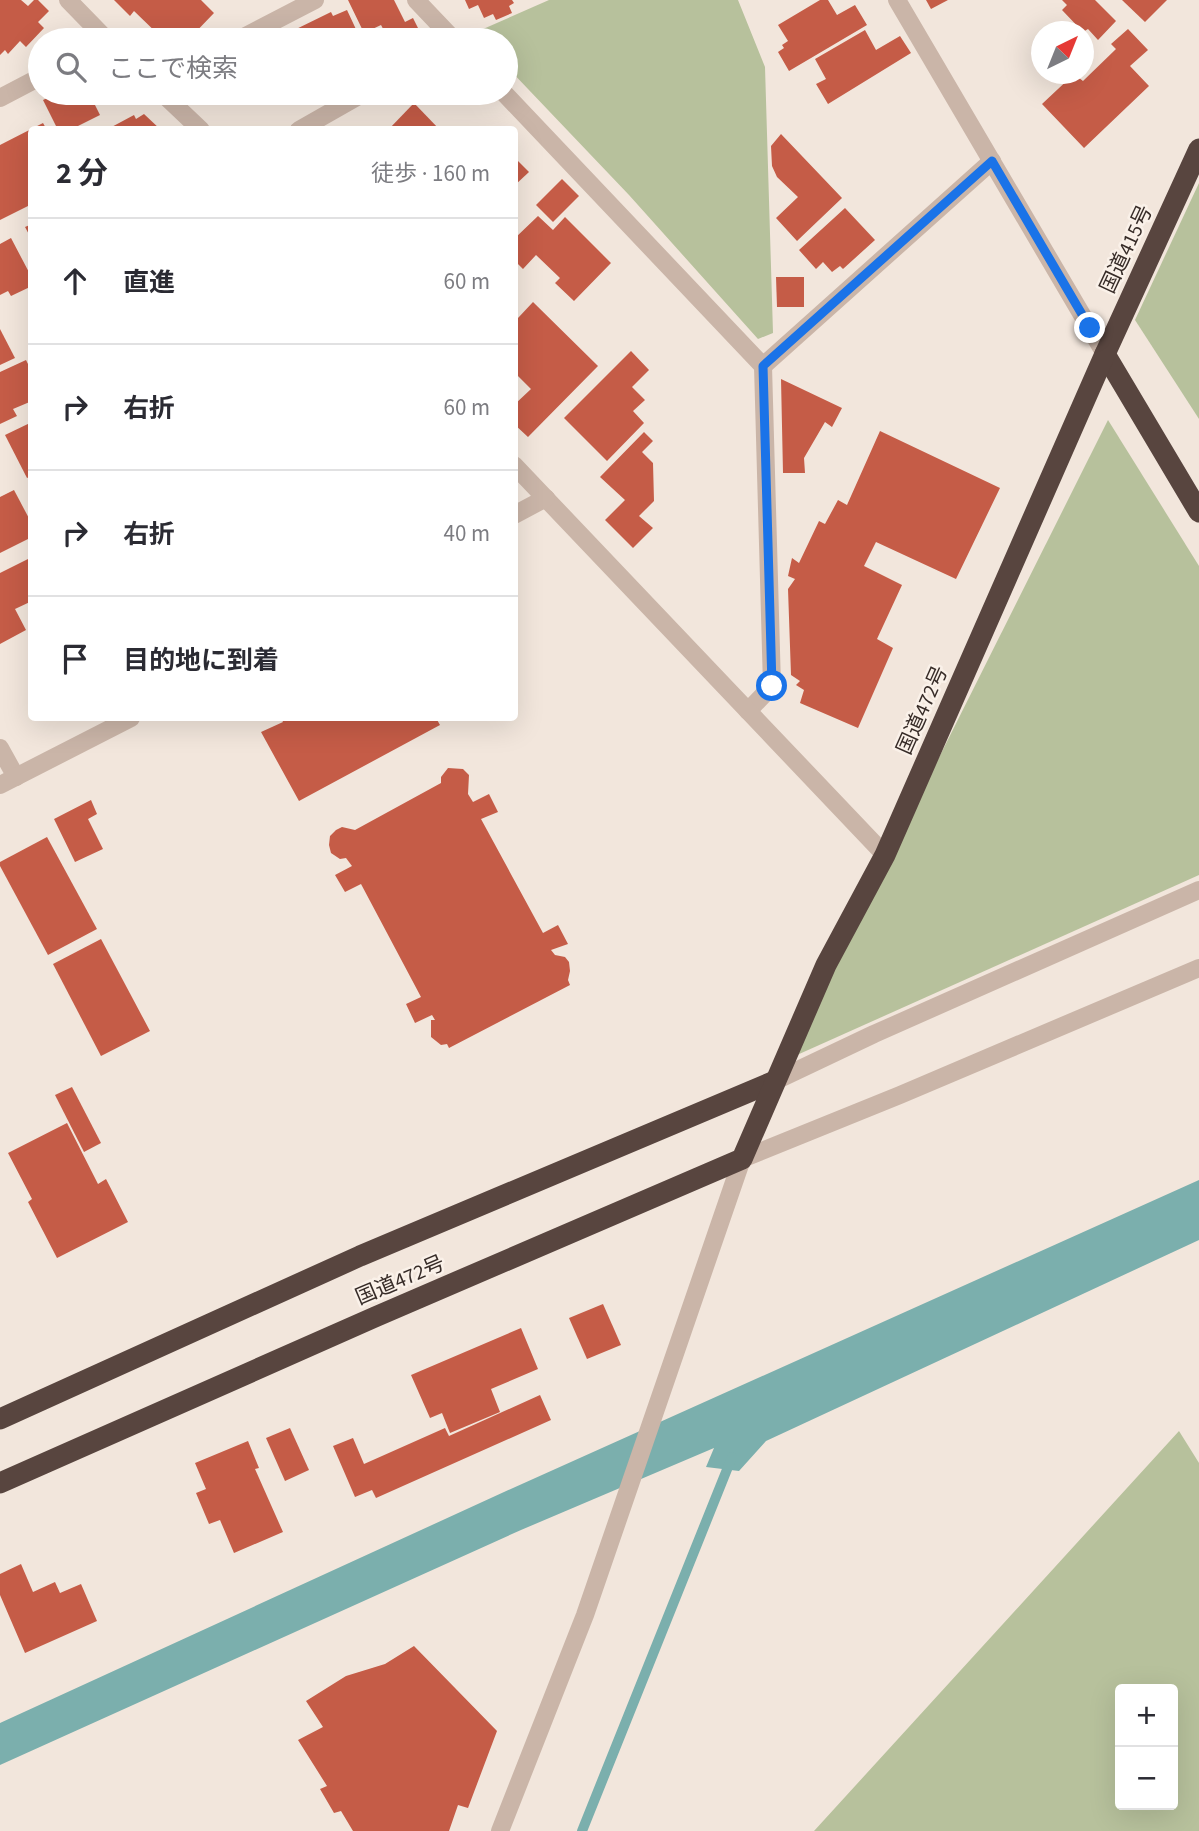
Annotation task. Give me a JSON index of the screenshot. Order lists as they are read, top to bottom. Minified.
{"streets":{"highway":["国道415号","国道472号"]},"crossings":[["国道415号","国道472号"]],"north":"top right","page":{"search":"ここで検索","heading":["2 分","徒歩 · 160 m"],"list":[["直進","60 m"],["右折","60 m"],["右折","40 m"],"目的地に到着"],"map_buttons":["+","−"]}}
